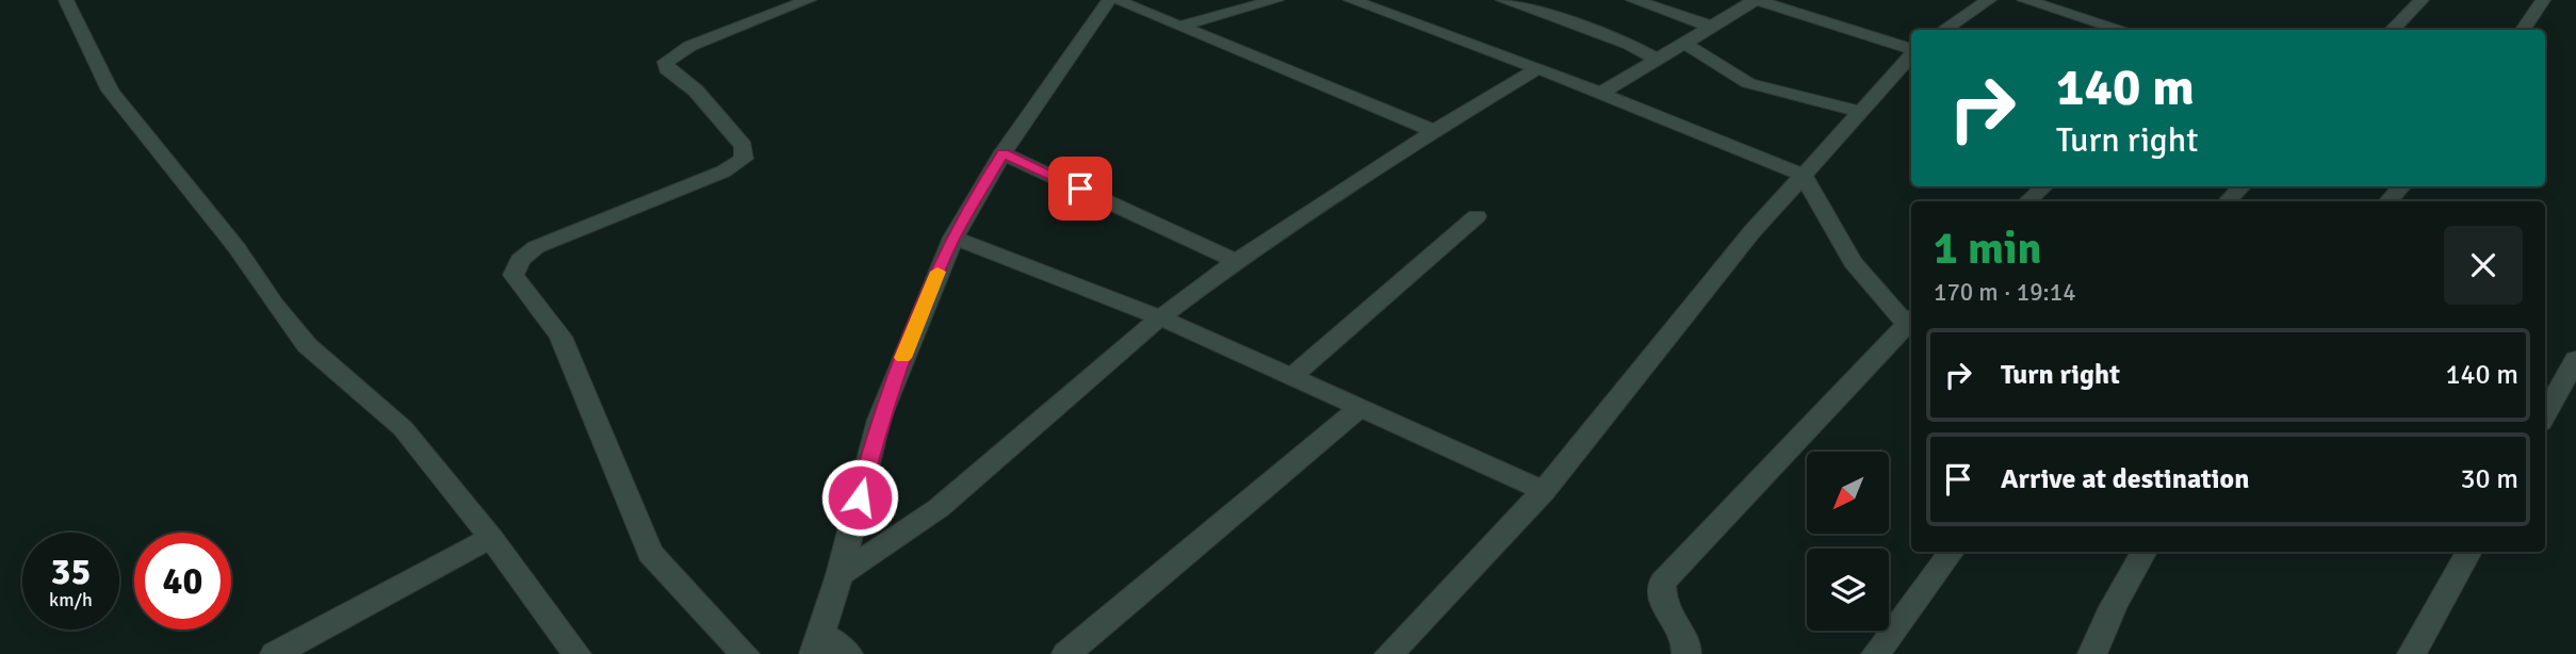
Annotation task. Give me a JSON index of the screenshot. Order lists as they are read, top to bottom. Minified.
{"north":"bottom left","page":{"turn":["140 m","Turn right"],"heading":["1 min","170 m · 19:14"],"list":[{"name":"Turn right","value":"140 m"},{"name":"Arrive at destination","value":"30 m"}],"speed":"35 km/h","limit":"40"}}
